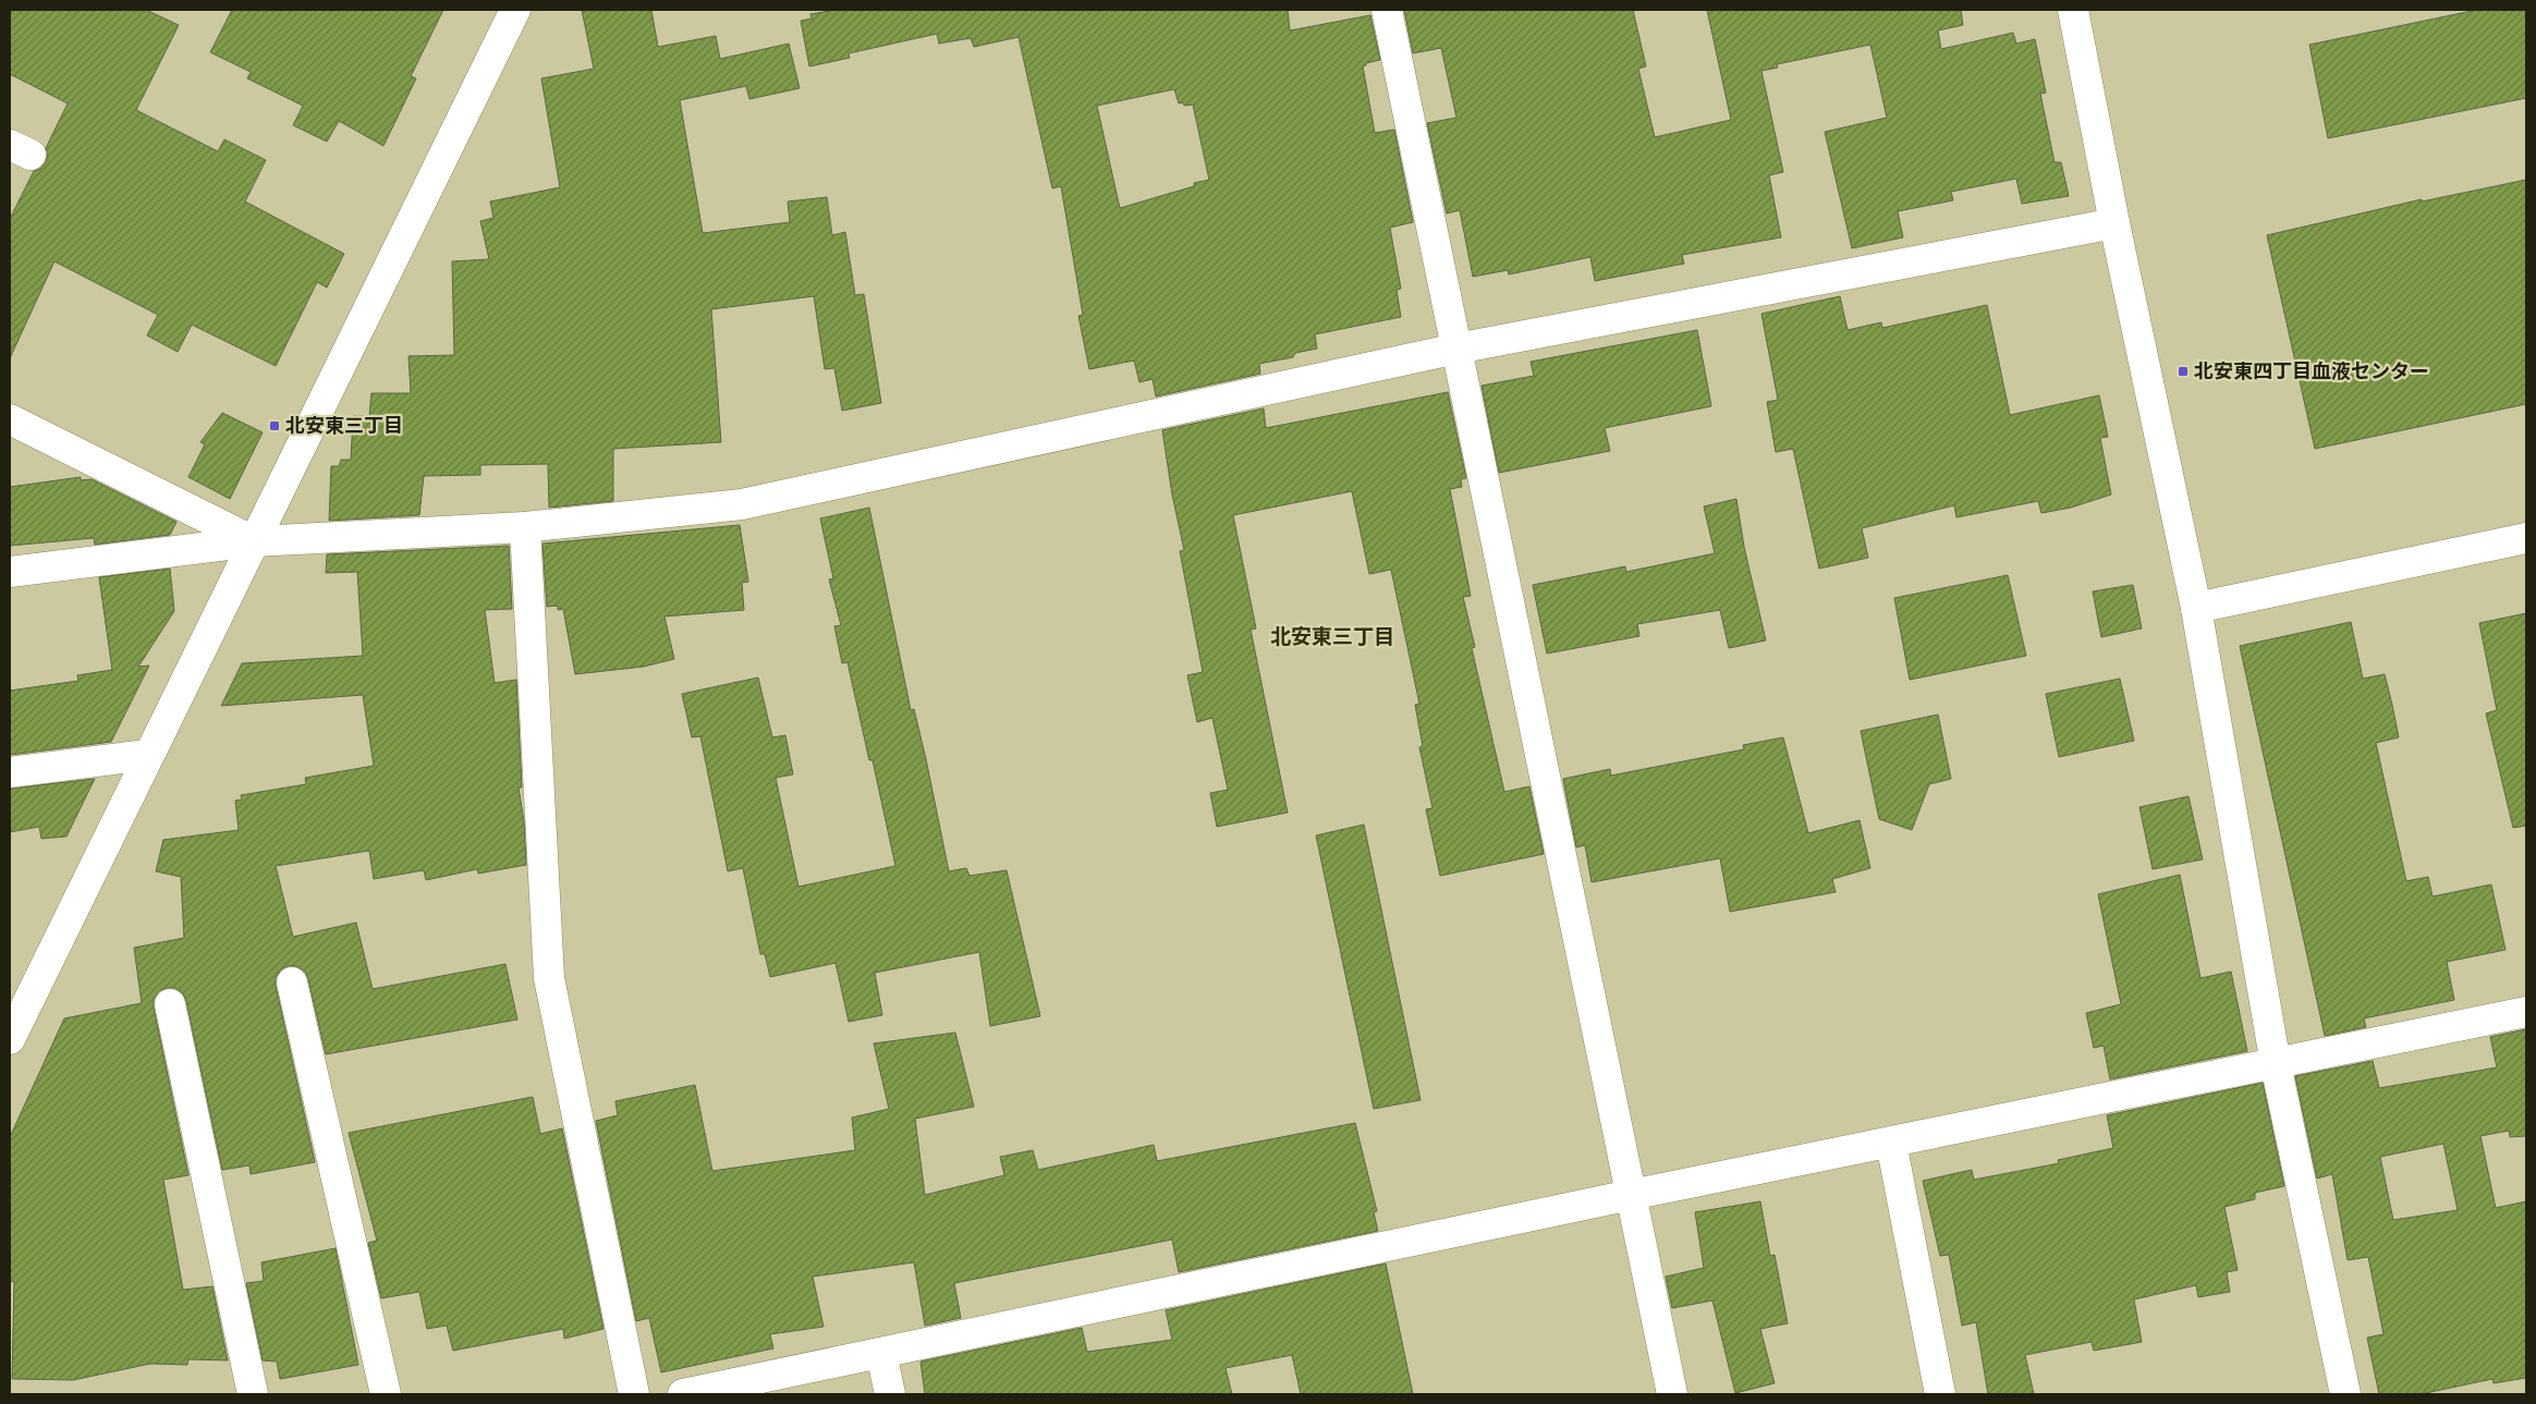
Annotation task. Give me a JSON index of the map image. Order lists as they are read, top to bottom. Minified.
{"districts":["北安東三丁目"],"places":{"transit":["北安東四丁目血液センター","北安東三丁目"]}}
